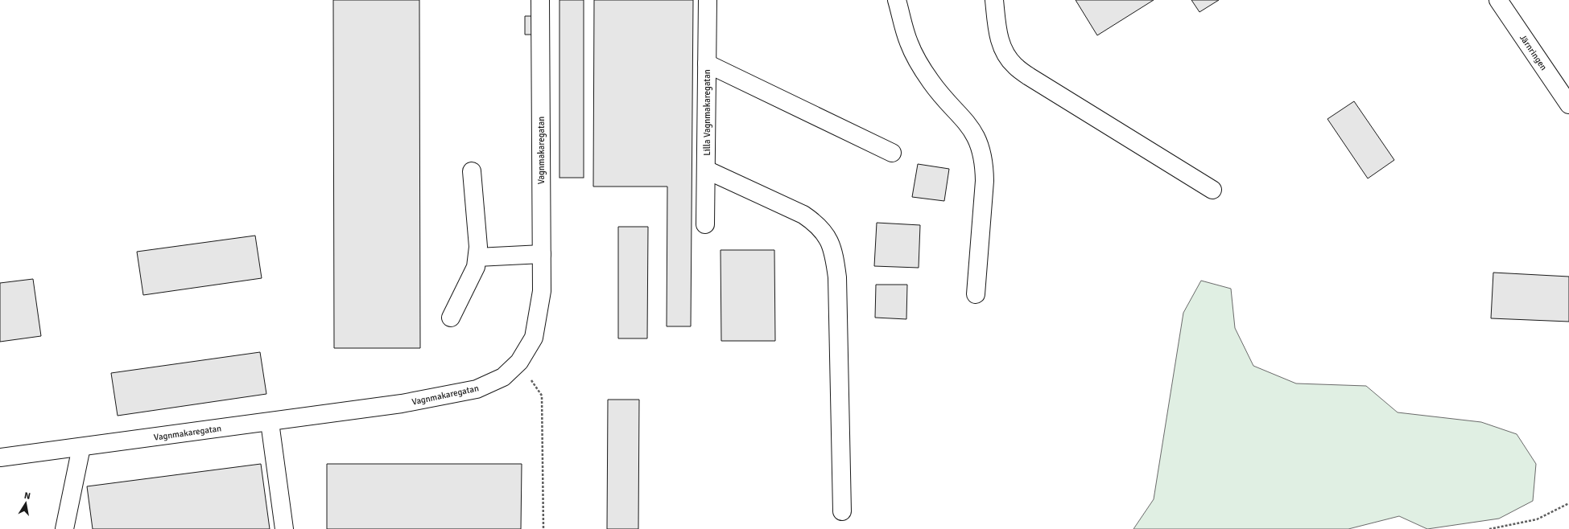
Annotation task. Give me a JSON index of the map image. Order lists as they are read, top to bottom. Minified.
{"streets":{"street":["Järnringen","Lilla Vagnmakaregatan","Vagnmakaregatan"]},"north":"top"}
